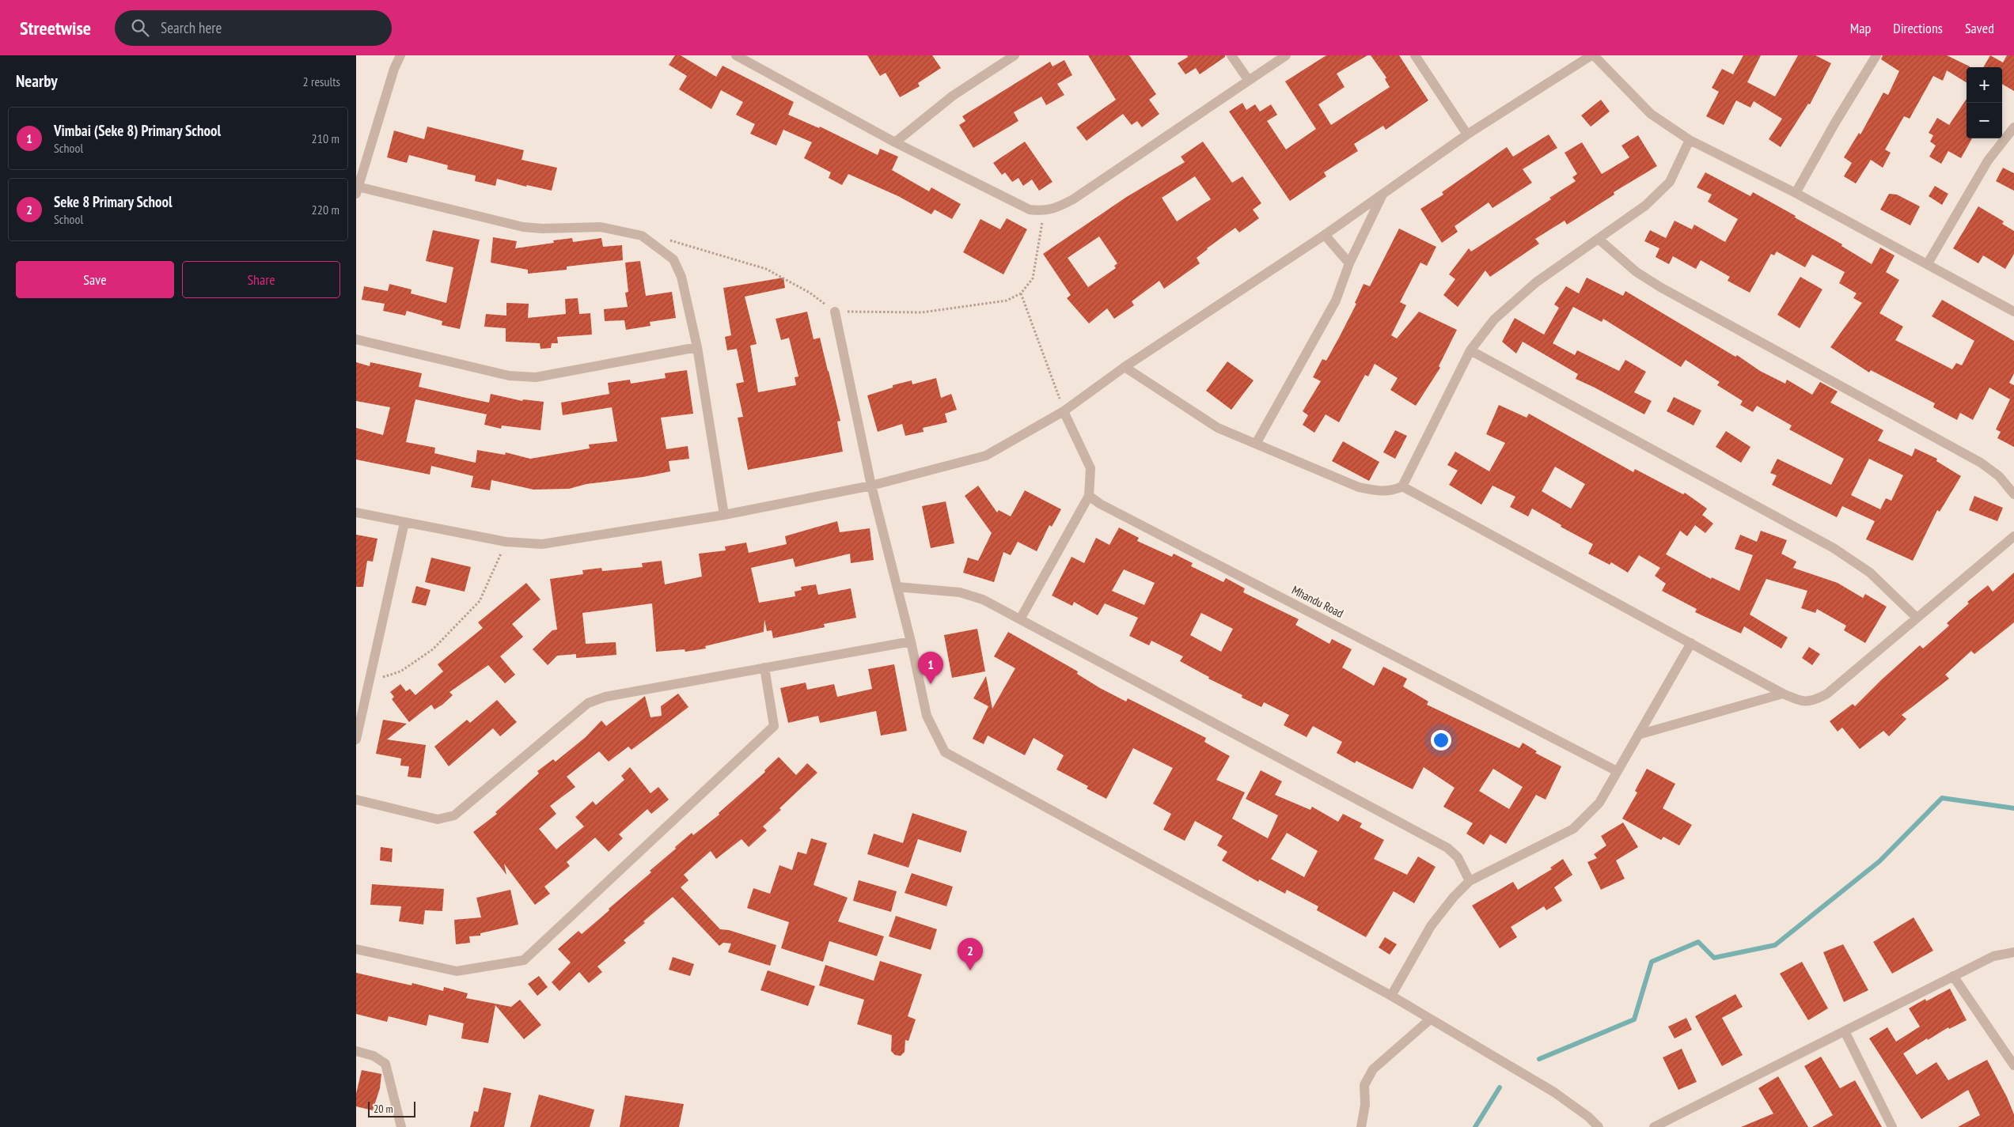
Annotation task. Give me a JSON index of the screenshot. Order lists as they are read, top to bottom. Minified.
{"streets":{"street":["Mhandu Road"]},"scale_bar":"20 m","page":{"header":"Streetwise","search":"Search here","nav":["Map","Directions","Saved"],"heading":["Nearby","2 results"],"map_buttons":["+","−"],"list":[{"mark":"1","name":"Vimbai (Seke 8) Primary School","note":"School","value":"210 m"},{"mark":"2","name":"Seke 8 Primary School","note":"School","value":"220 m"}],"buttons":["Save","Share"],"pins":["1","2"],"scale":"20 m"}}
